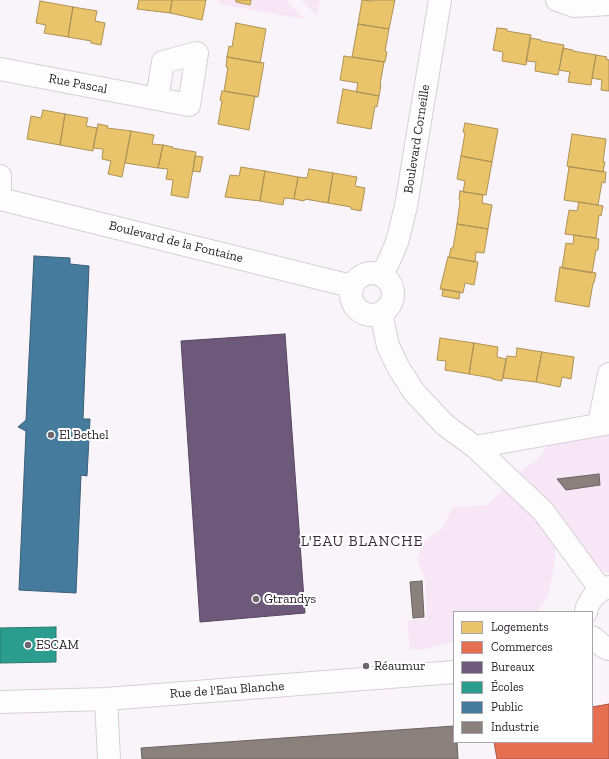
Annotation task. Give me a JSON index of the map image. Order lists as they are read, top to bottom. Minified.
{"streets":{"street":["Rue Pascal","Boulevard Corneille","Boulevard de la Fontaine","Rue de l'Eau Blanche"]},"crossings":[["Boulevard Corneille","Boulevard de la Fontaine"]],"districts":["L'EAU BLANCHE"],"places":["El Bethel","Gtrandys","ESCAM","Réaumur"],"legend":["Logements","Commerces","Bureaux","Écoles","Public","Industrie"]}
